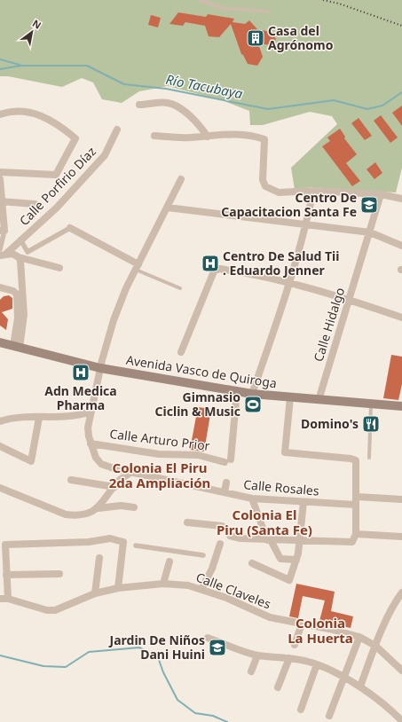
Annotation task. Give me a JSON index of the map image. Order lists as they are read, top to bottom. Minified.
{"streets":{"main road":["Avenida Vasco de Quiroga"],"street":["Calle Porfirio Díaz","Calle Hidalgo","Calle Arturo Prior","Calle Rosales","Calle Claveles"]},"crossings":[["Calle Hidalgo","Avenida Vasco de Quiroga"],["Avenida Vasco de Quiroga","Calle Arturo Prior"],["Calle Arturo Prior","Calle Rosales"]],"districts":["Colonia El Piru 2da Ampliación","Colonia El Piru (Santa Fe)","Colonia La Huerta"],"water":["Río Tacubaya"],"places":{"building":["Casa del Agrónomo"],"school or university":["Centro De Capacitacion Santa Fe","Jardin De Niños Dani Huini"],"hospital":["Centro De Salud Tii . Eduardo Jenner","Adn Medica Pharma"],"sports":["Gimnasio Ciclin & Music"],"restaurant":["Domino's"]},"north":"top right"}
